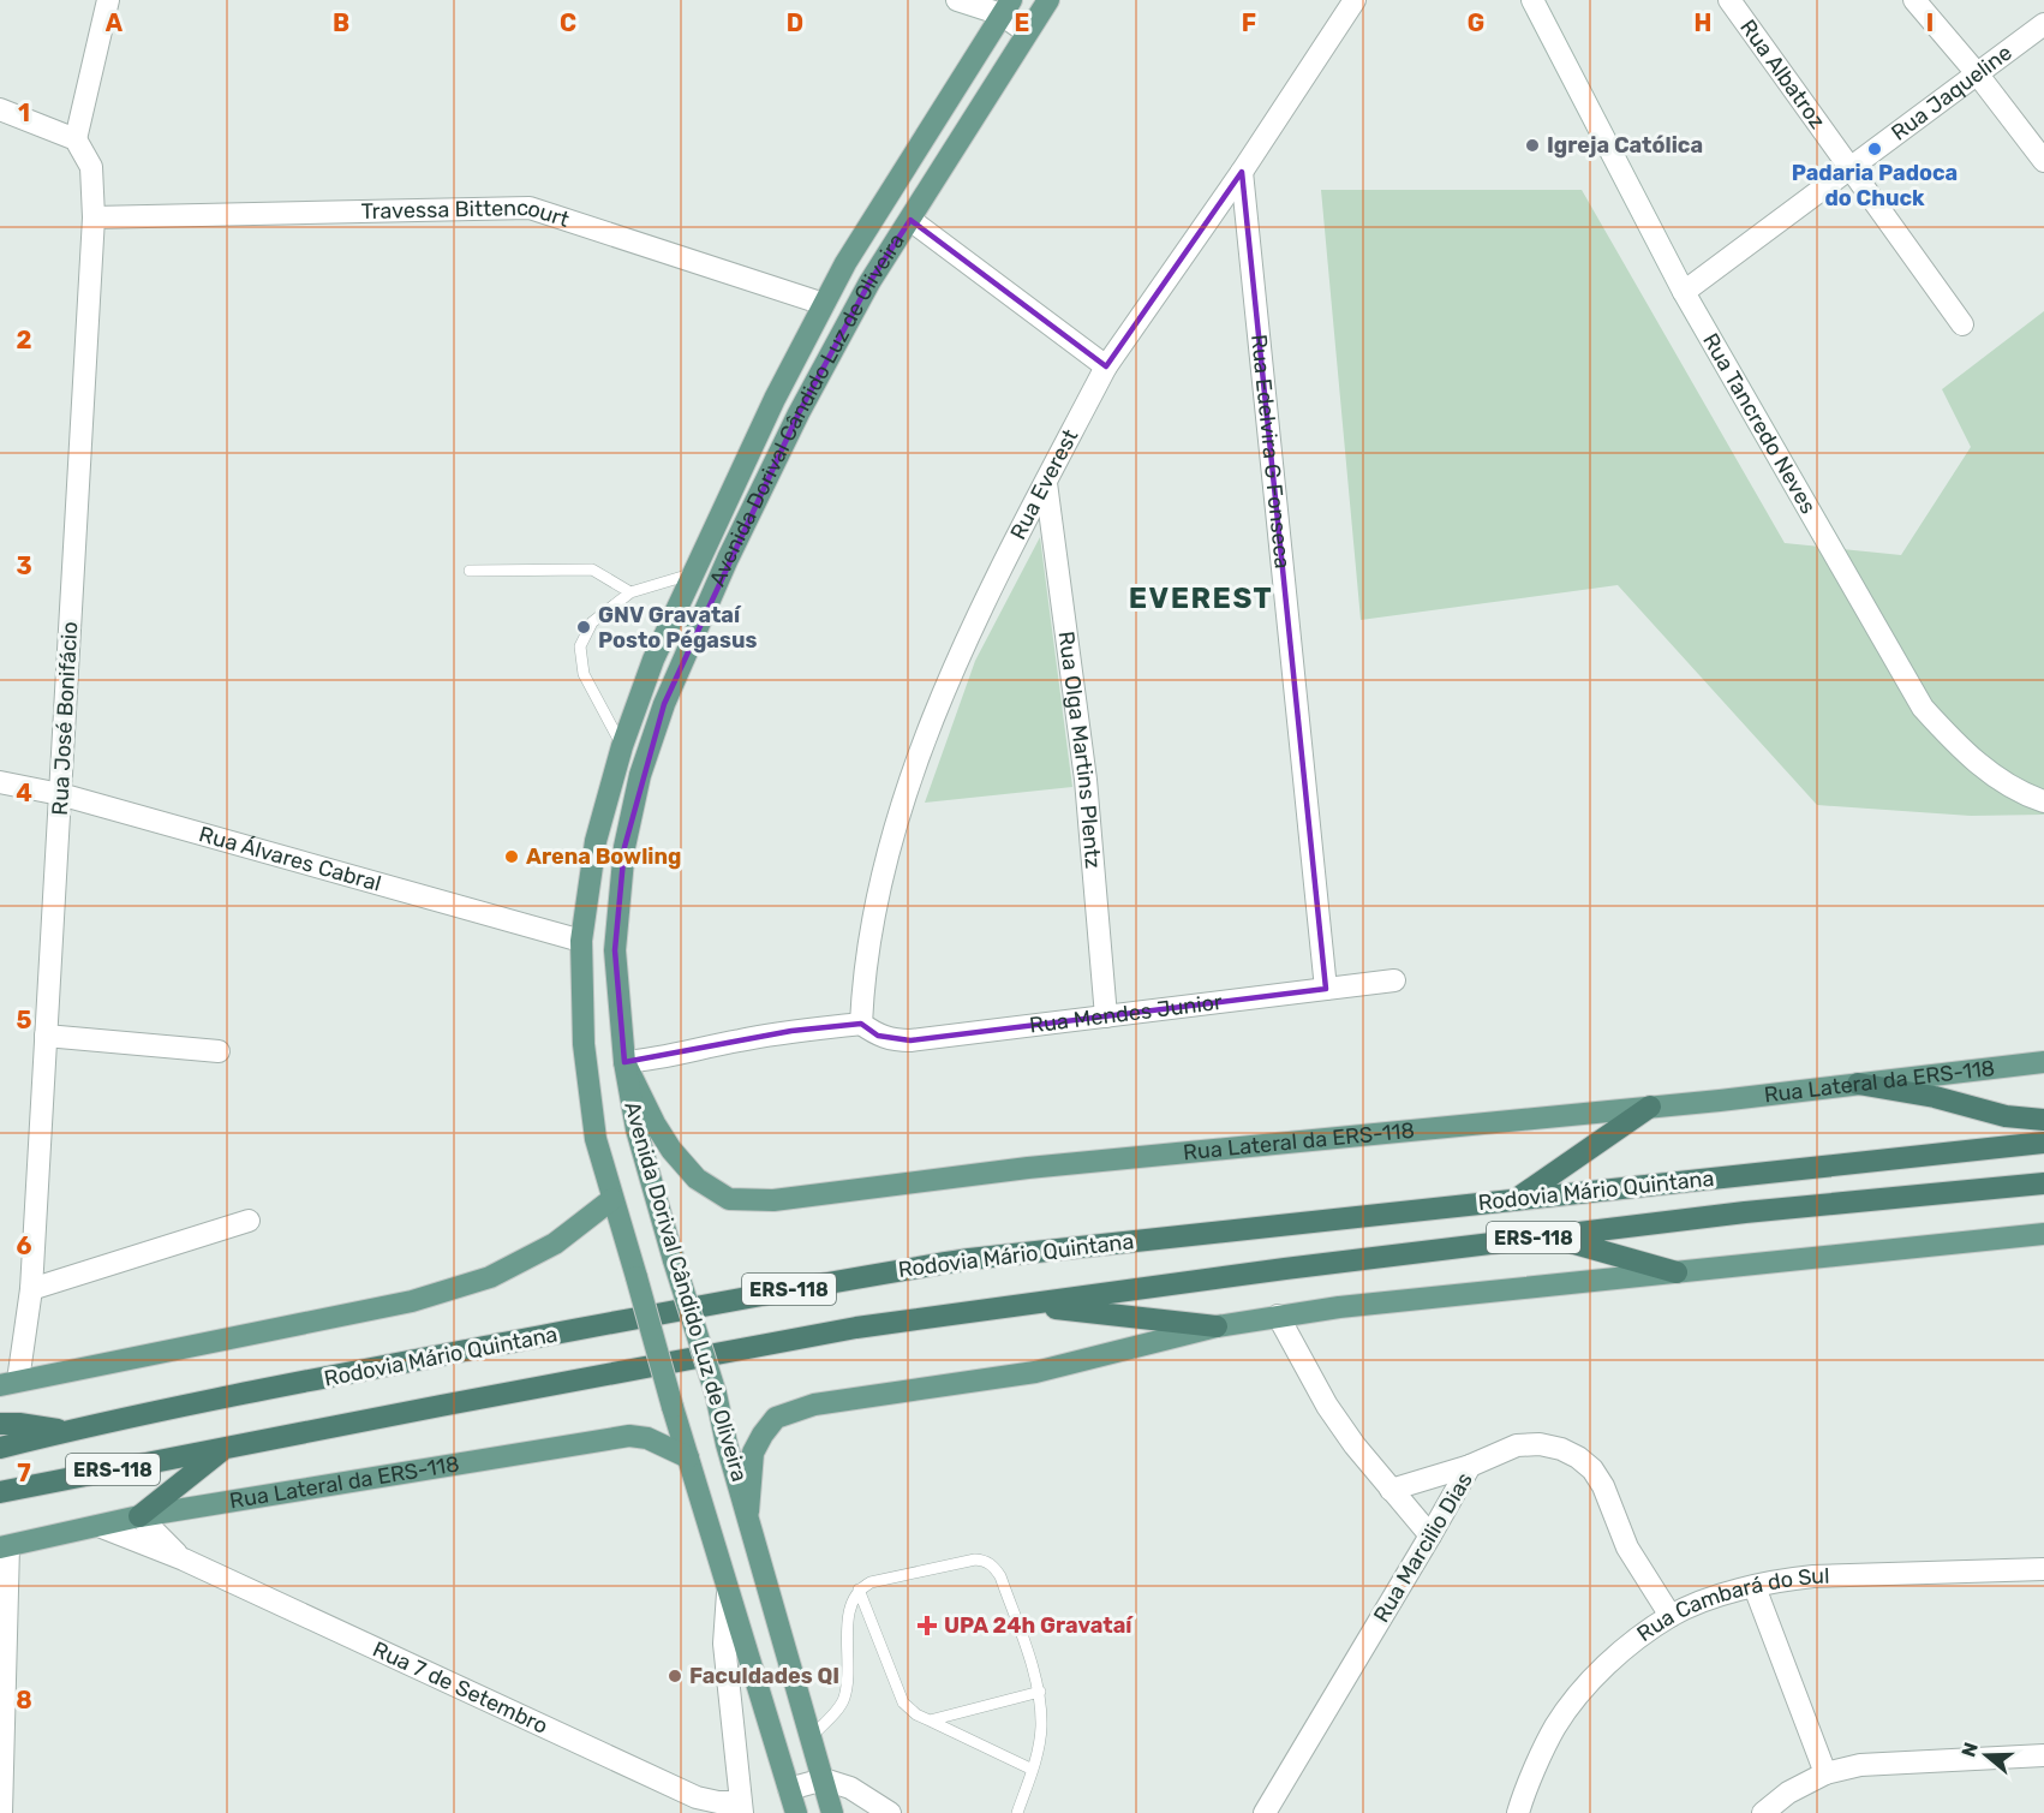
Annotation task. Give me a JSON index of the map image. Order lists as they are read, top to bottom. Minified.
{"streets":{"highway":["Rodovia Mário Quintana","ERS-118"],"main road":["Avenida Dorival Cândido Luz de Oliveira","Rua Lateral da ERS-118"],"street":["Rua Albatroz","Rua Jaqueline","Travessa Bittencourt","Rua Tancredo Neves","Rua Edelvira G Fonseca","Rua Everest","Rua José Bonifácio","Rua Olga Martins Plentz","Rua Álvares Cabral","Rua Mendes Junior","Rua Marcilio Dias","Rua Cambará do Sul","Rua 7 de Setembro"]},"crossings":[["Rua Albatroz","Rua Jaqueline"],["Rua Jaqueline","Rua Tancredo Neves"],["Travessa Bittencourt","Avenida Dorival Cândido Luz de Oliveira"],["Travessa Bittencourt","Rua José Bonifácio"],["Avenida Dorival Cândido Luz de Oliveira","Rua Álvares Cabral"],["Avenida Dorival Cândido Luz de Oliveira","Rua Lateral da ERS-118"],["Rua Edelvira G Fonseca","Rua Everest"],["Rua Edelvira G Fonseca","Rua Mendes Junior"],["Rua Everest","Rua Olga Martins Plentz"],["Rua Everest","Rua Mendes Junior"],["Rua José Bonifácio","Rua Álvares Cabral"],["Rua Olga Martins Plentz","Rua Mendes Junior"],["Rua Lateral da ERS-118","Rua 7 de Setembro"],["Rua Marcilio Dias","Rua Cambará do Sul"]],"districts":["EVEREST"],"places":{"other":["Igreja Católica","Padaria Padoca do Chuck","GNV Gravataí Posto Pégasus","Arena Bowling","Faculdades QI"],"health":["UPA 24h Gravataí"]},"north":"left","grid":{"columns":["A","B","C","D","E","F","G","H","I"],"rows":["1","2","3","4","5","6","7","8"]}}
